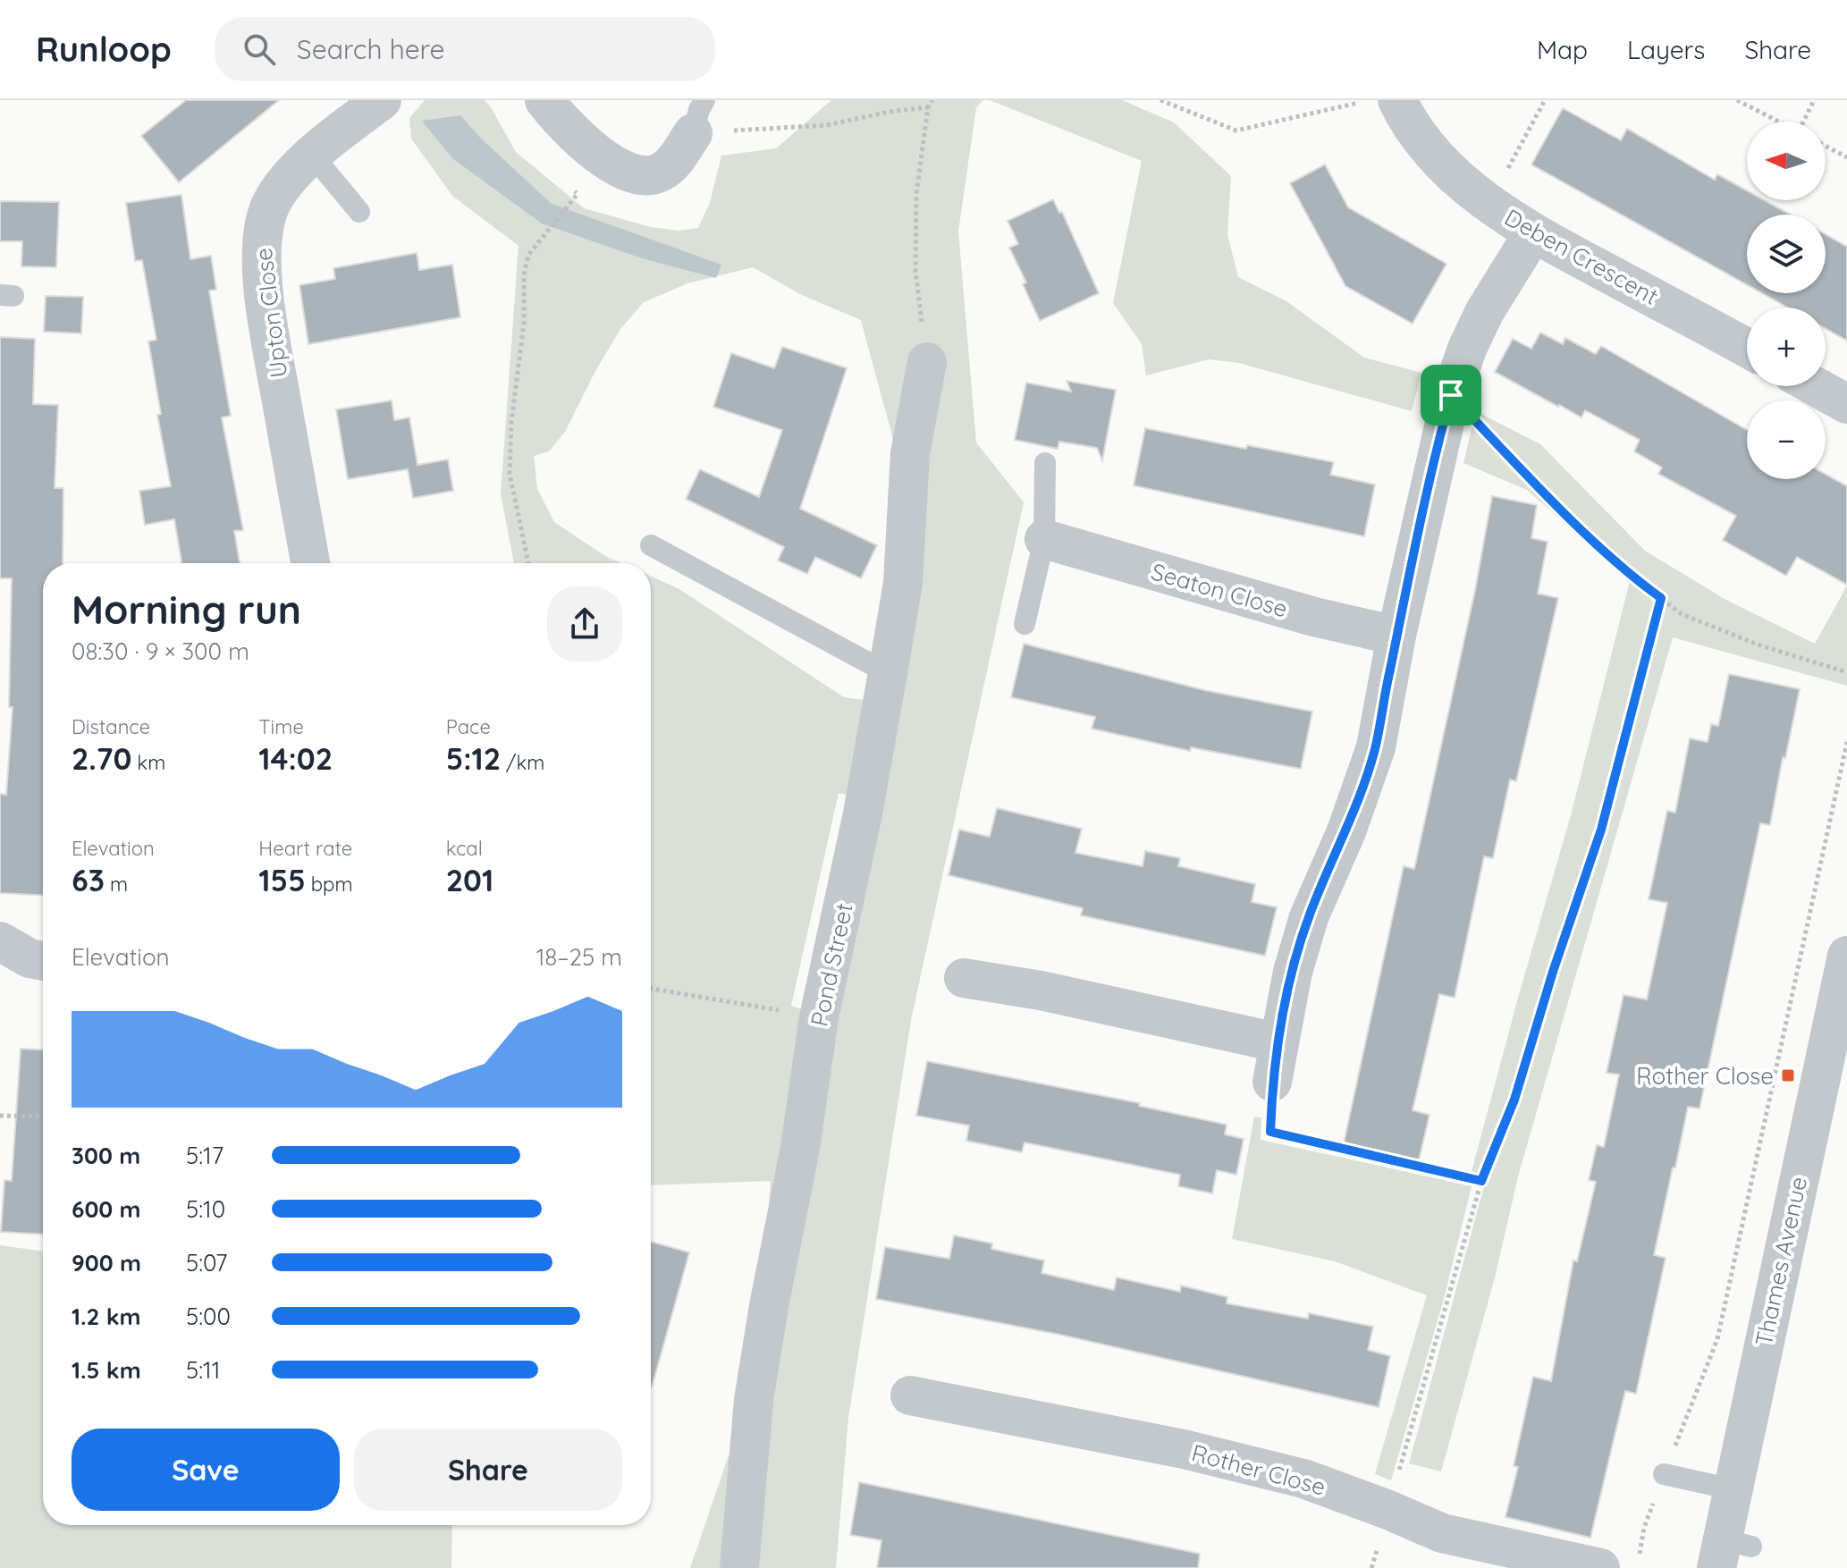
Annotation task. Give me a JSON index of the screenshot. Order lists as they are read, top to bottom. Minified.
{"streets":{"street":["Deben Crescent","Upton Close","Seaton Close","Pond Street","Thames Avenue","Rother Close"]},"places":{"transit":["Rother Close"]},"north":"left","page":{"header":"Runloop","search":"Search here","nav":["Map","Layers","Share"],"map_buttons":["+","−"],"heading":["Morning run","08:30 · 9 × 300 m"],"stats":[["Distance","2.70 km"],["Time","14:02"],["Pace","5:12 /km"],["Elevation","63 m"],["Heart rate","155 bpm"],["kcal","201"]],"chart":["Elevation","18–25 m"],"list":[{"name":"300 m","note":"5:17"},{"name":"600 m","note":"5:10"},{"name":"900 m","note":"5:07"},{"name":"1.2 km","note":"5:00"},{"name":"1.5 km","note":"5:11"}],"buttons":["Save","Share"]}}
